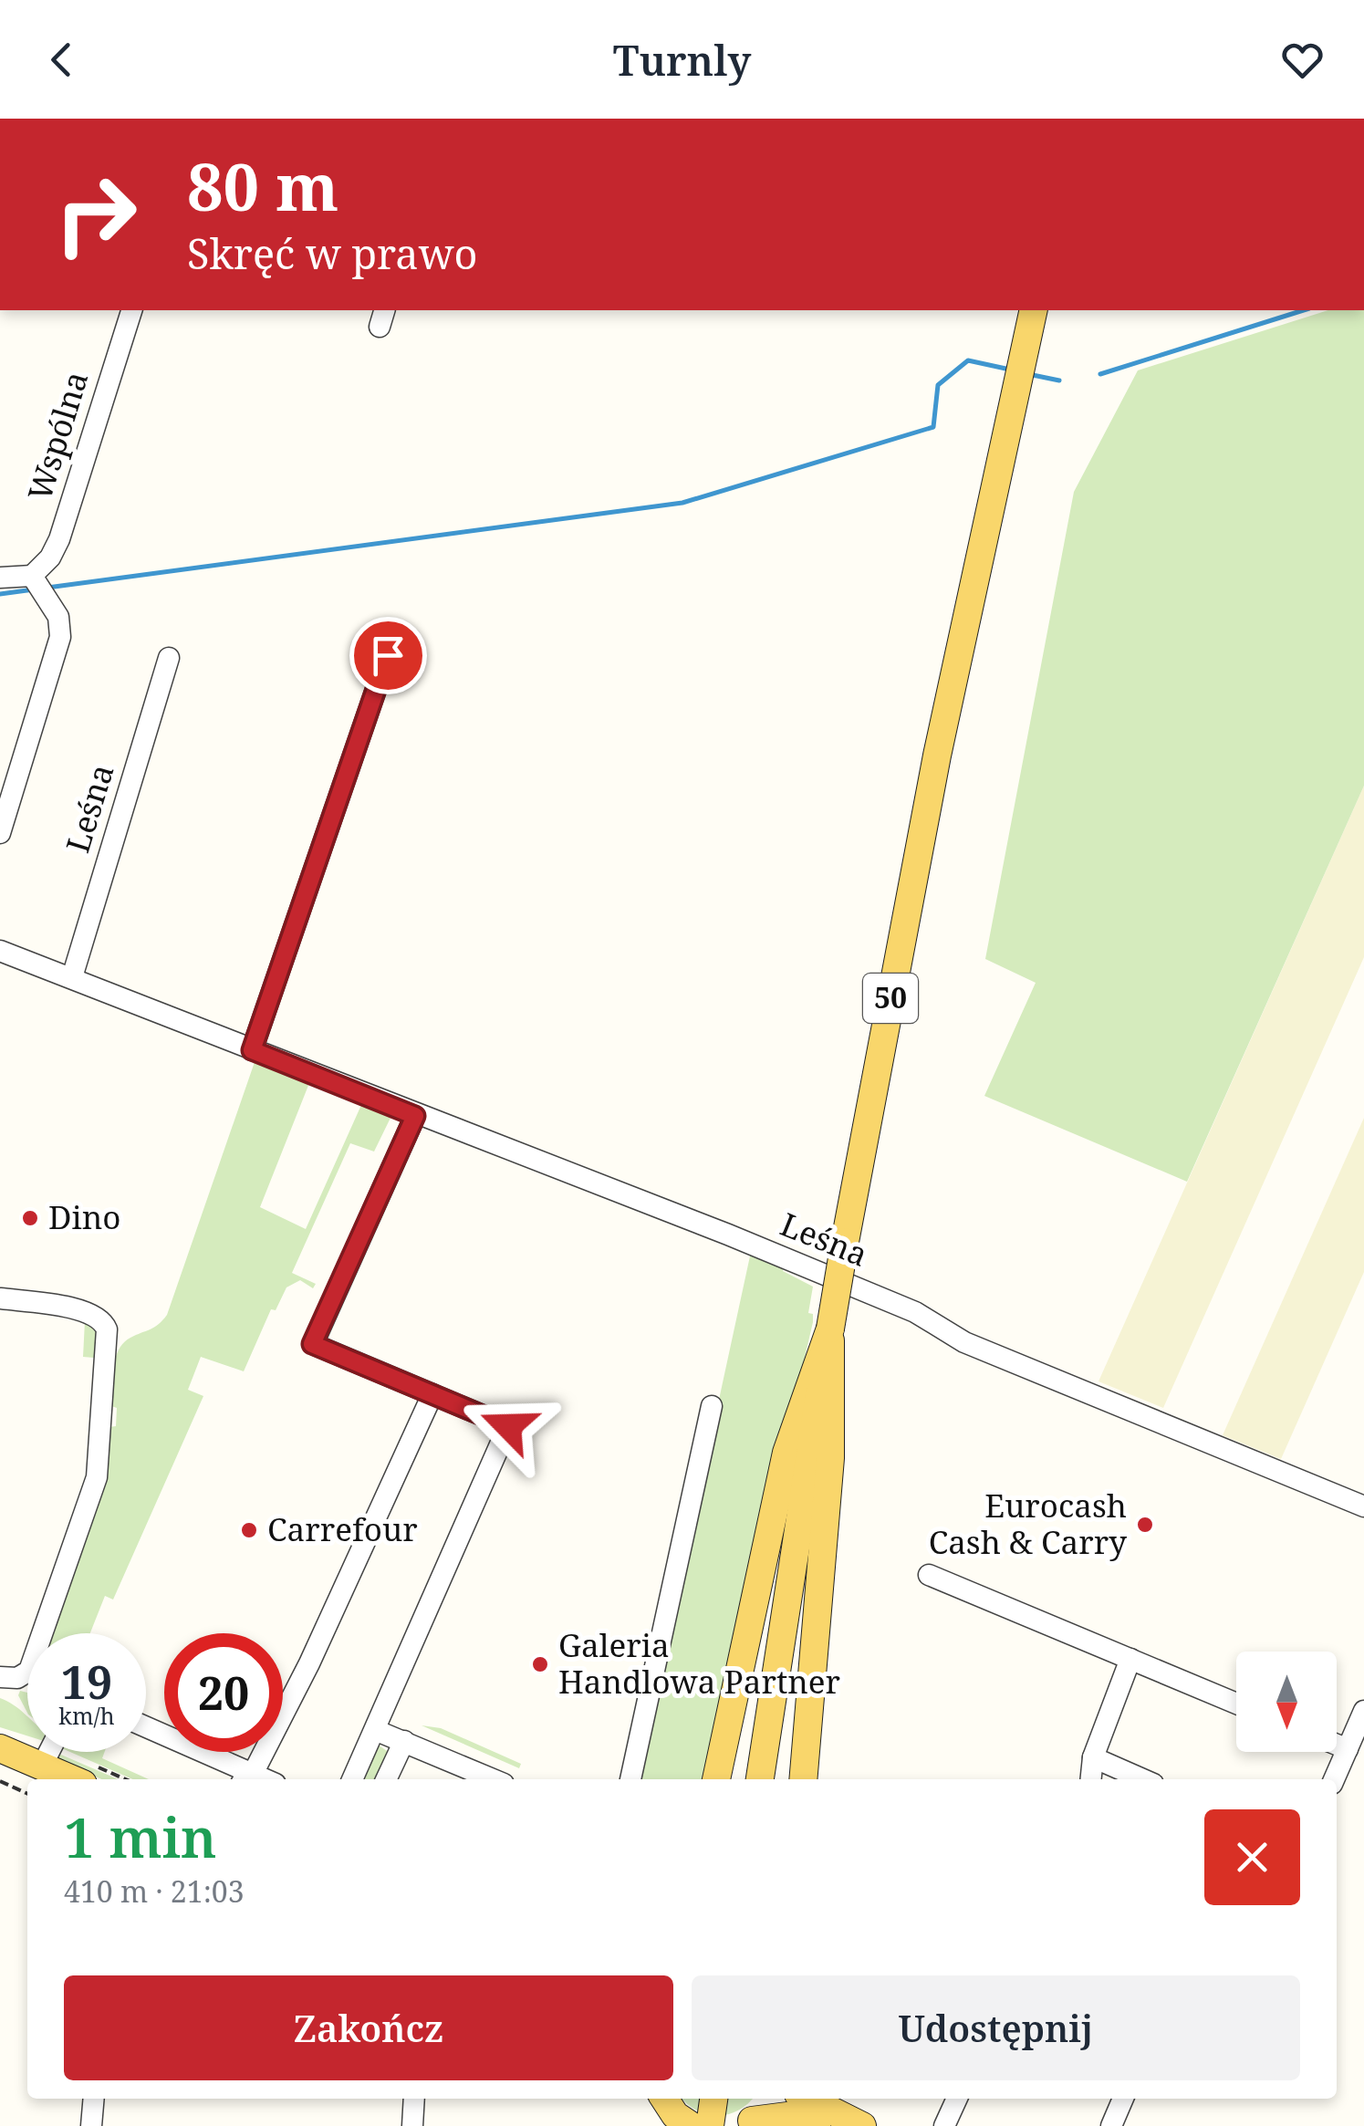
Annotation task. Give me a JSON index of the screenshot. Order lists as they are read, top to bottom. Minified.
{"streets":{"main road":["50"],"street":["Wspólna","Leśna"]},"places":["Dino","Eurocash Cash & Carry","Carrefour","Galeria Handlowa Partner"],"north":"bottom","page":{"header":"Turnly","turn":["80 m","Skręć w prawo"],"speed":"19 km/h","limit":"20","heading":["1 min","410 m · 21:03"],"buttons":["Zakończ","Udostępnij"]}}
